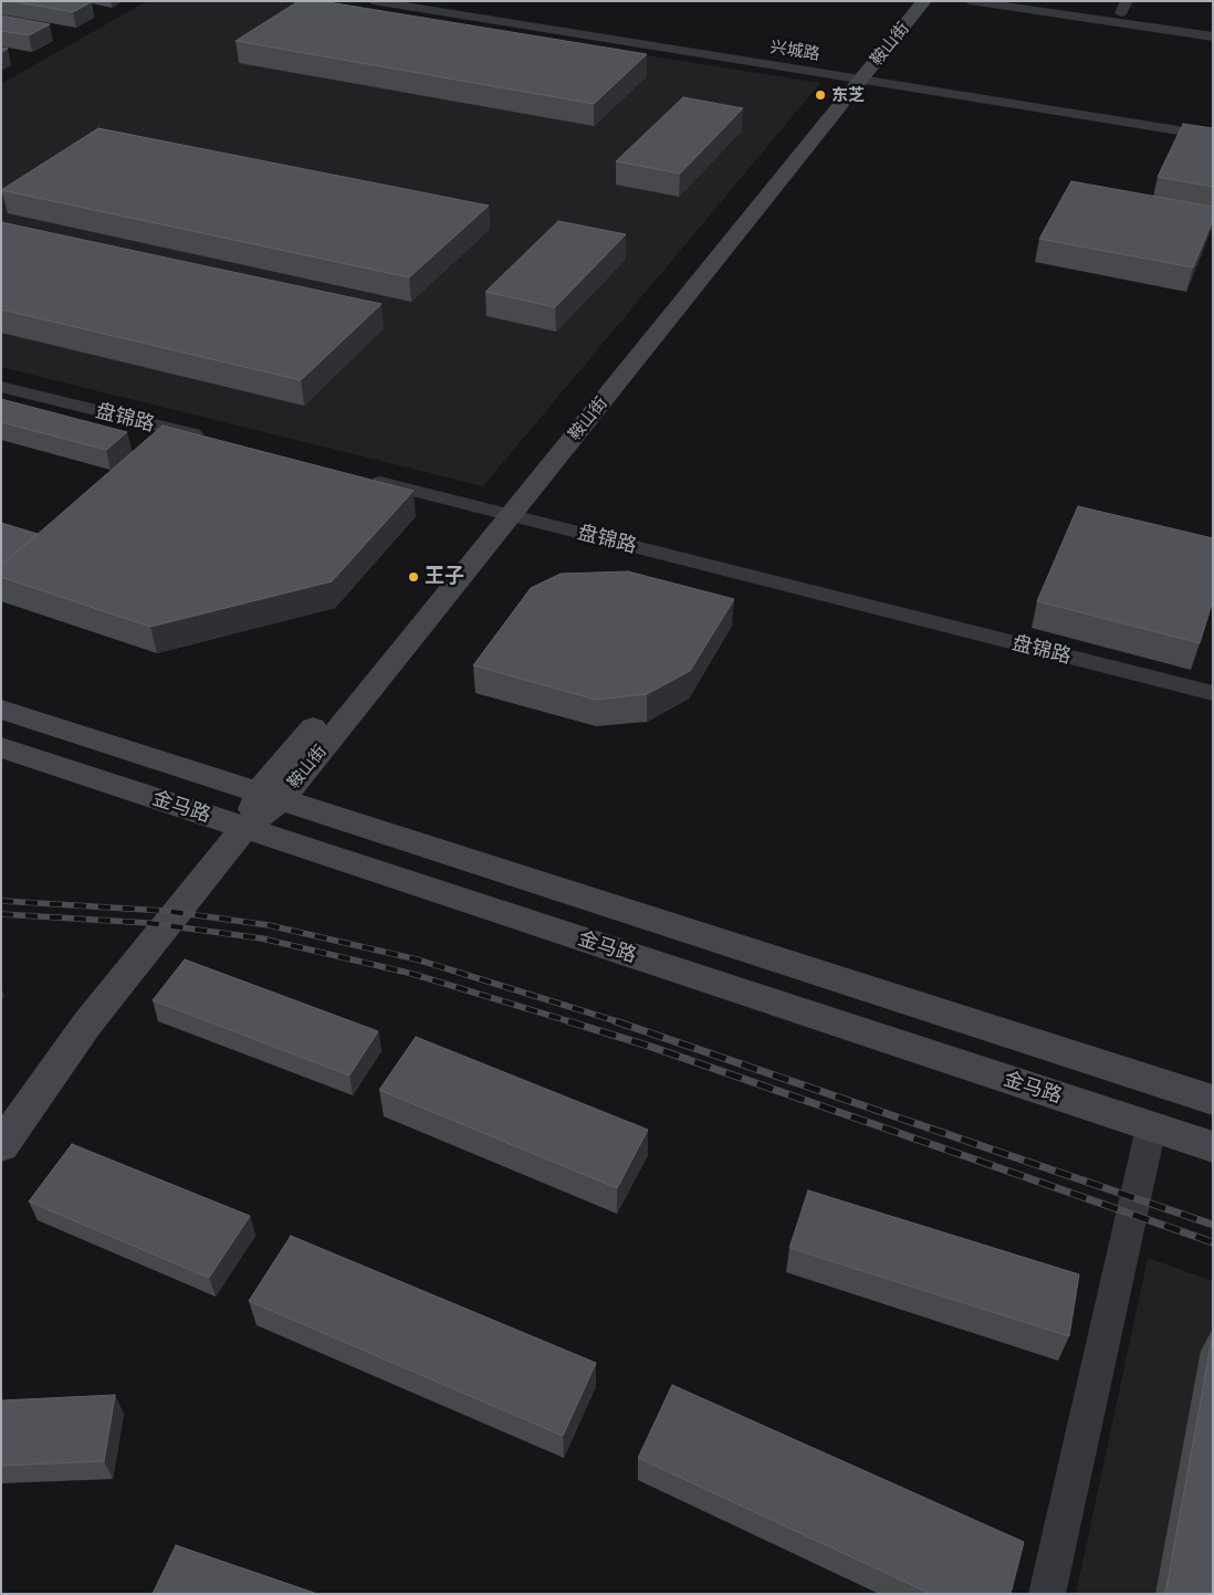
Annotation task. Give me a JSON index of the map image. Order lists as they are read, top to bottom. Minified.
{"streets":{"street":["鞍山街","兴城路","盘锦路","金马路"]},"crossings":[["鞍山街","兴城路"],["鞍山街","盘锦路"],["鞍山街","金马路"]],"places":["东芝","王子"]}
